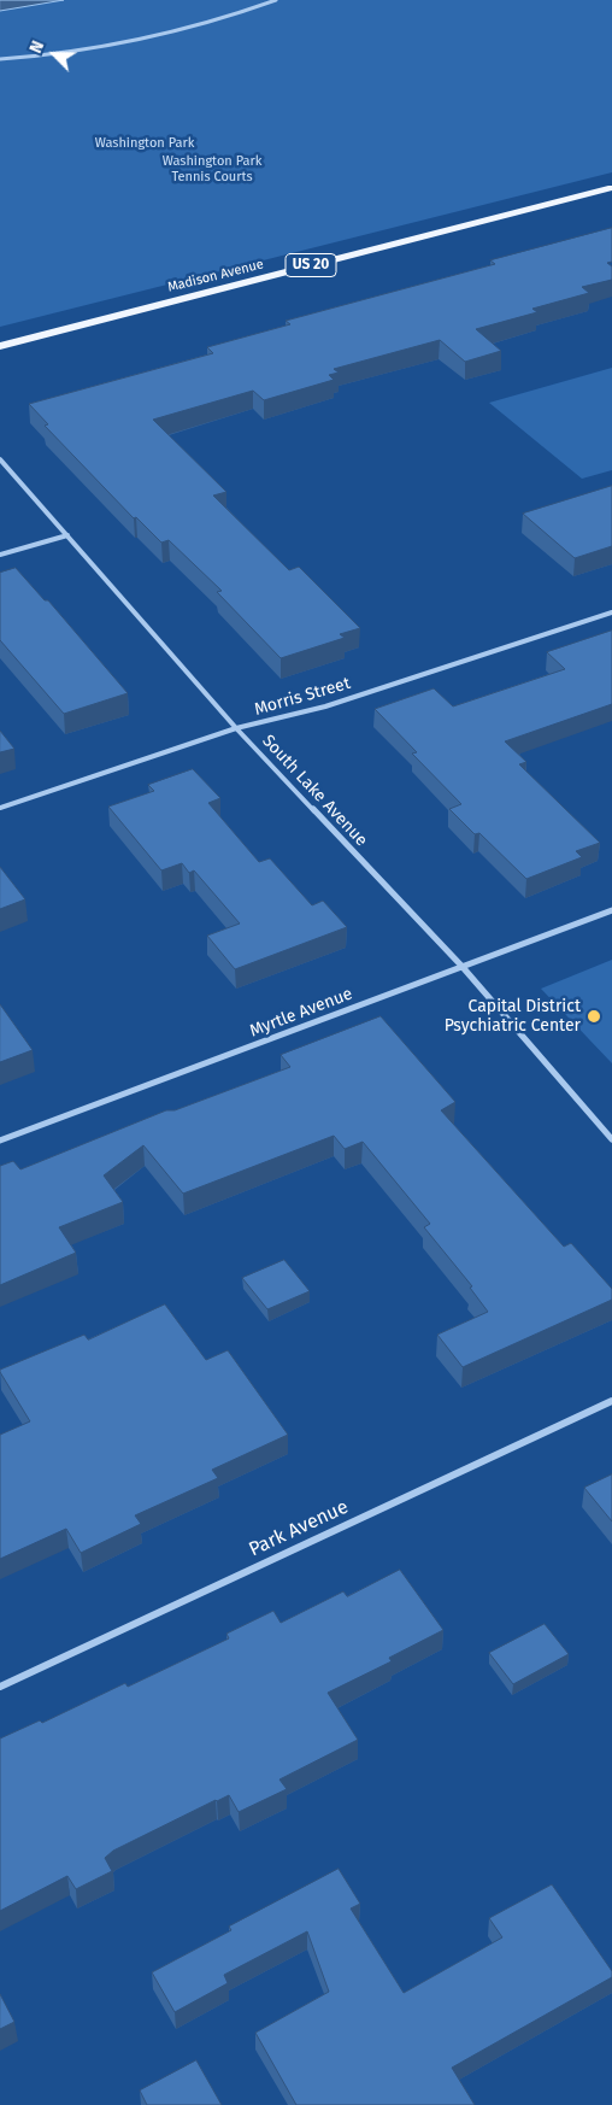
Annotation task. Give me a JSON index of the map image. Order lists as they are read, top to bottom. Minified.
{"streets":{"main road":["US 20","Madison Avenue"],"street":["Morris Street","South Lake Avenue","Myrtle Avenue","Park Avenue"]},"crossings":[["Morris Street","South Lake Avenue"],["South Lake Avenue","Myrtle Avenue"]],"parks":["Washington Park","Washington Park Tennis Courts"],"places":["Capital District Psychiatric Center"],"north":"top left"}
